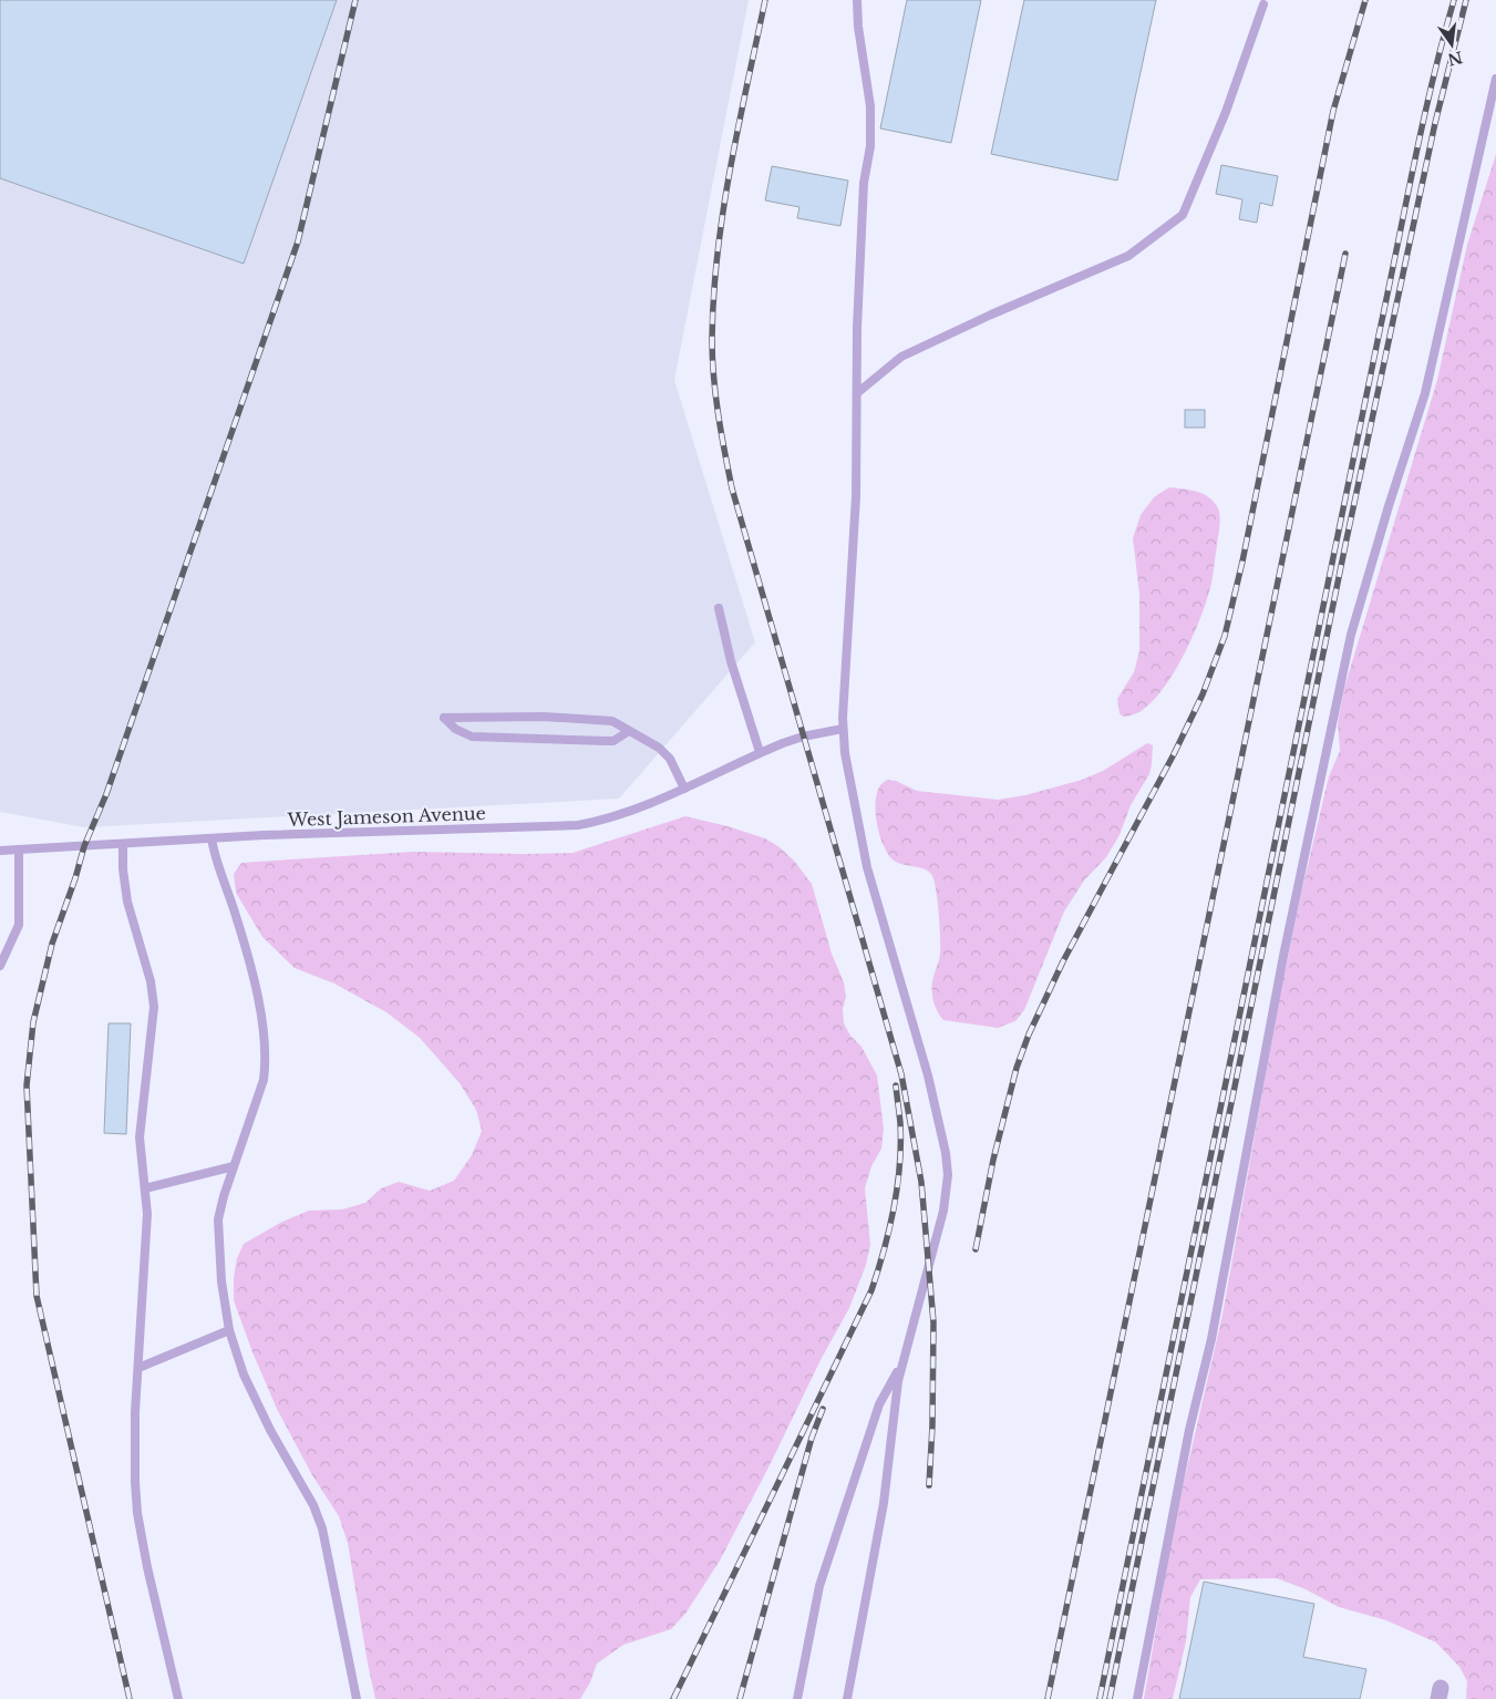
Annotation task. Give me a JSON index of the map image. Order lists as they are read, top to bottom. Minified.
{"streets":{"lane":["West Jameson Avenue"]},"north":"bottom"}
